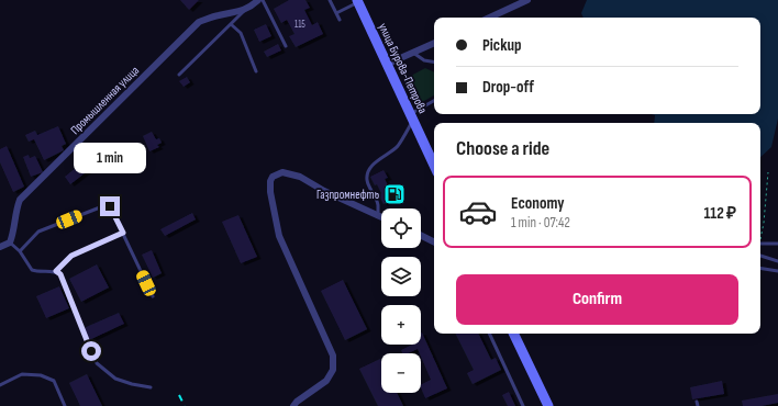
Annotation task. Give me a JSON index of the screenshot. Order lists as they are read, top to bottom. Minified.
{"streets":{"main road":["улица Бурова-Петрова"],"street":["Промышленная улица"]},"places":{"fuel station":["Газпромнефть"]},"house_numbers":["115"],"page":{"banner":["Pickup","Drop-off"],"heading":"Choose a ride","bubble":"1 min","list":[{"name":"Economy","note":"1 min · 07:42","value":"112 ₽"}],"map_buttons":["+","−"],"buttons":"Confirm"}}
